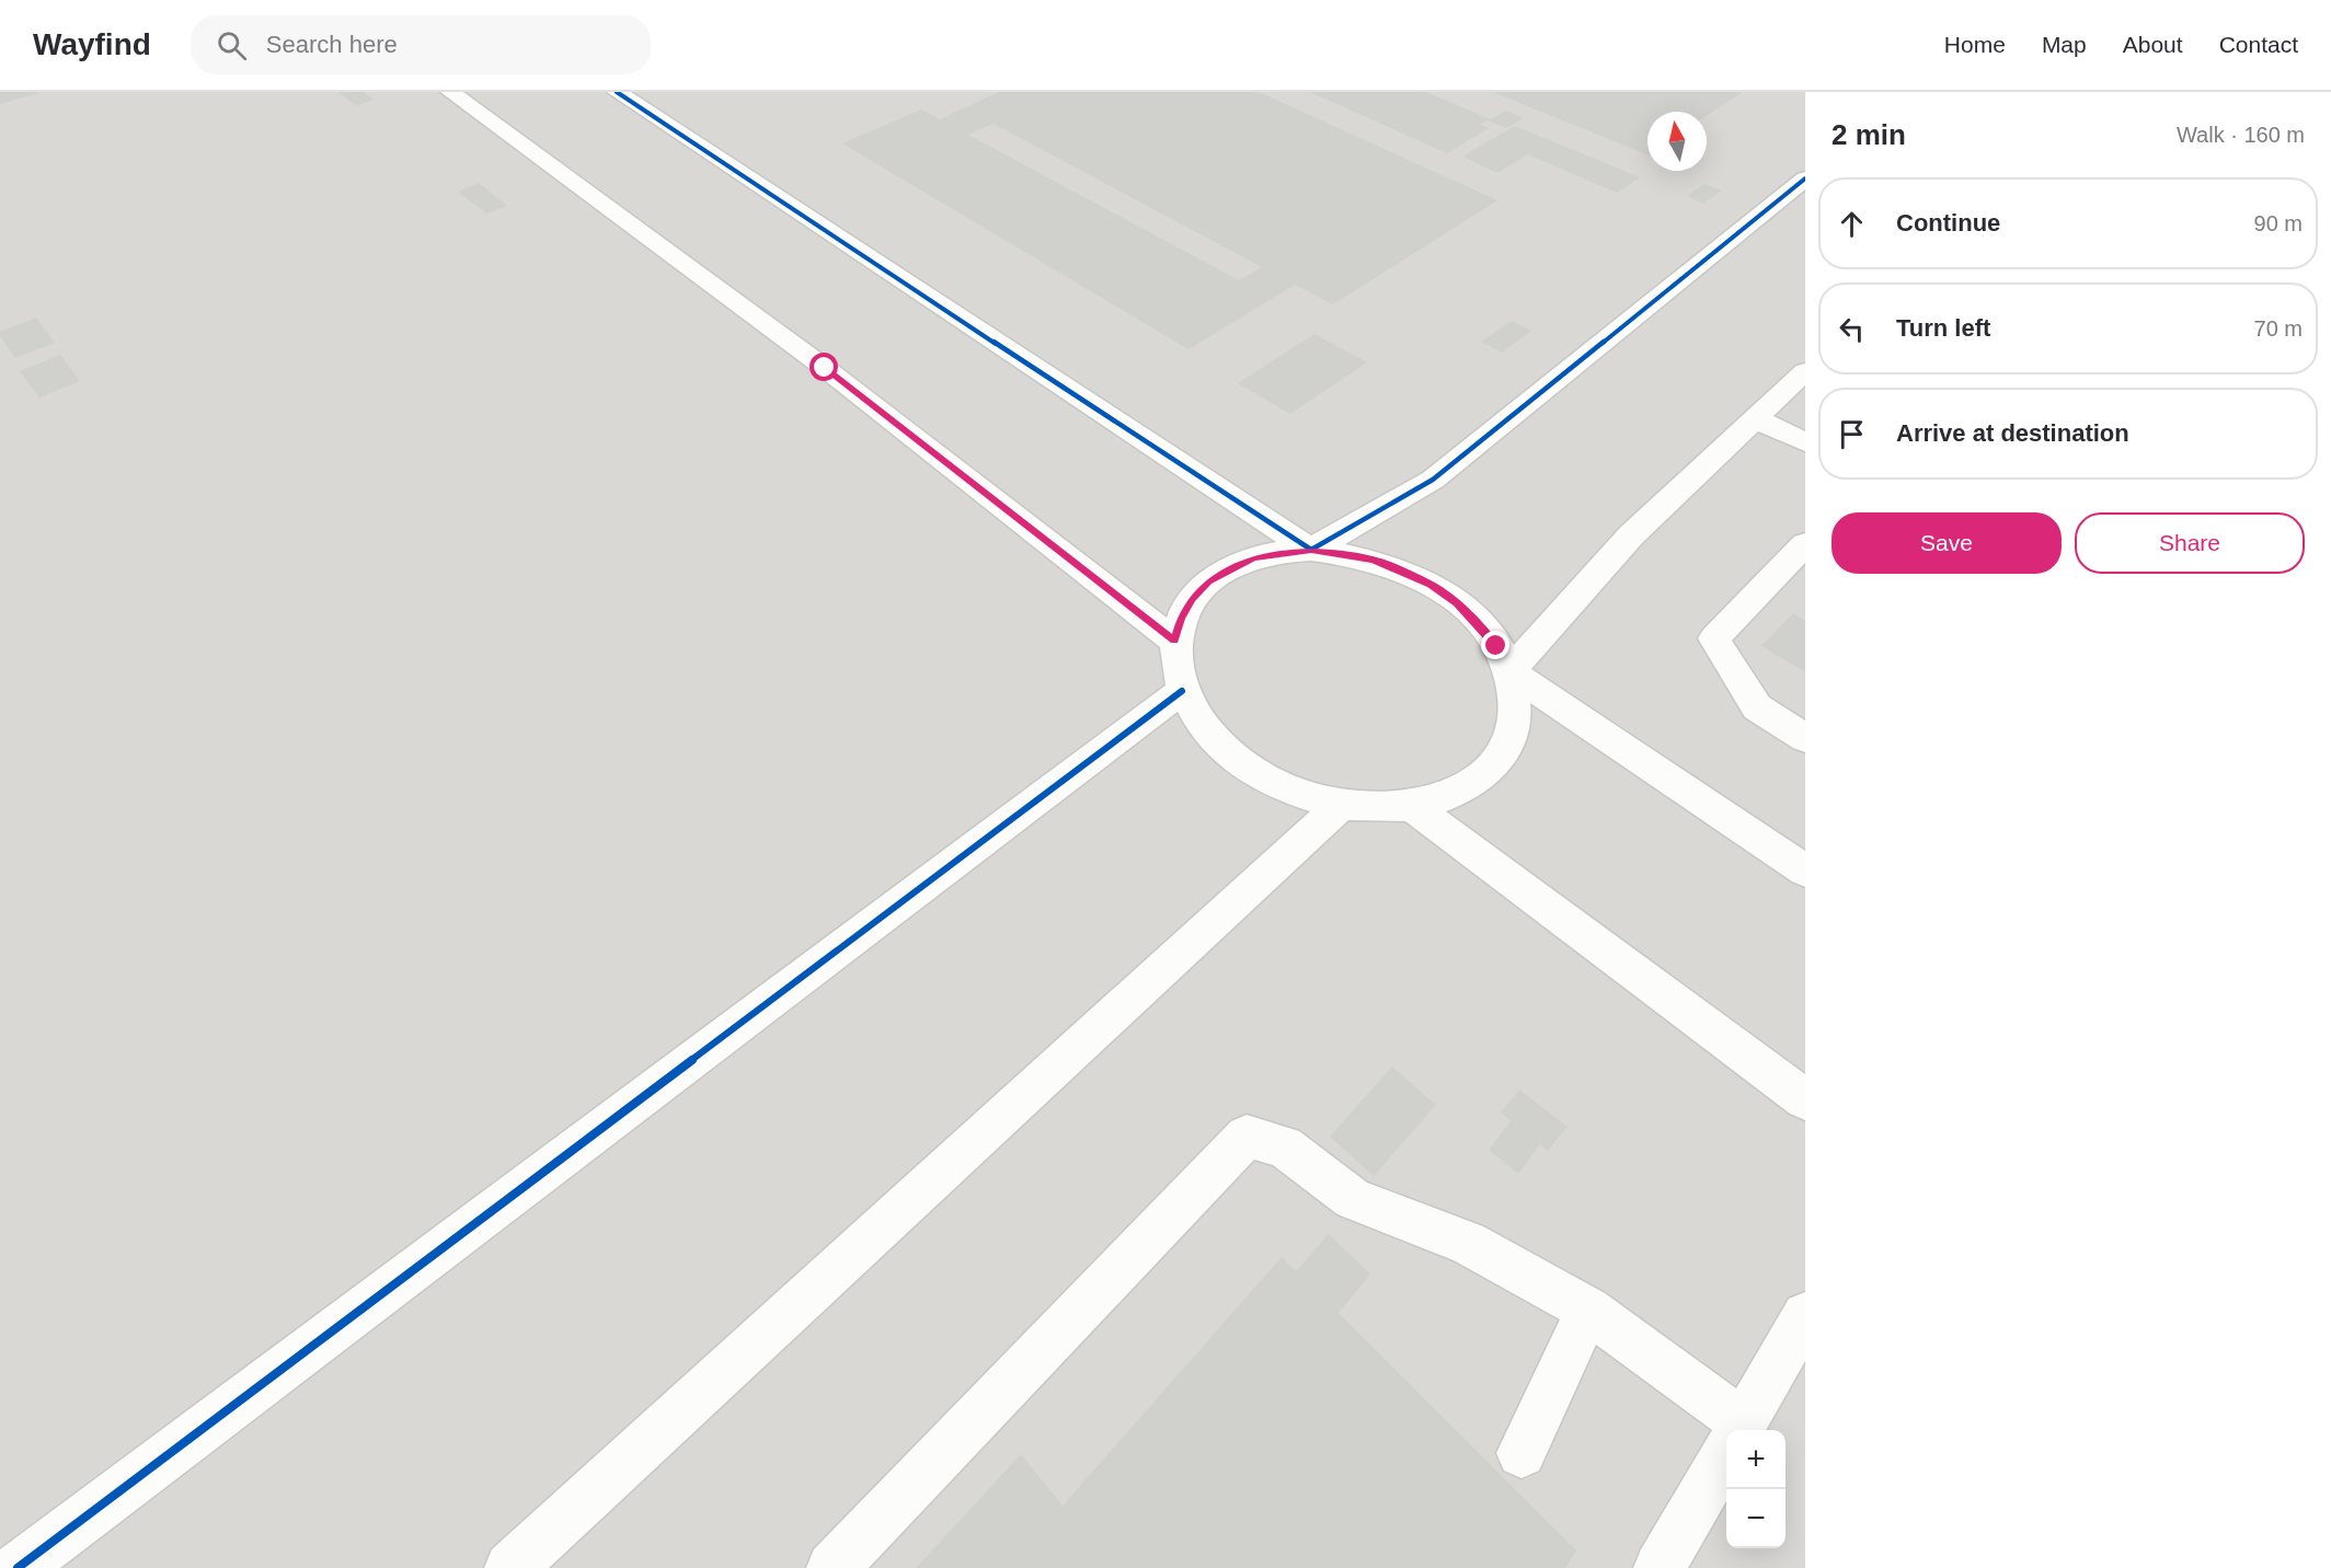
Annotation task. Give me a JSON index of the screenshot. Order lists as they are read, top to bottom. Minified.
{"north":"top","page":{"header":"Wayfind","search":"Search here","nav":["Home","Map","About","Contact"],"heading":["2 min","Walk · 160 m"],"list":[["Continue","90 m"],["Turn left","70 m"],"Arrive at destination"],"buttons":["Save","Share"],"map_buttons":["+","−"]}}
